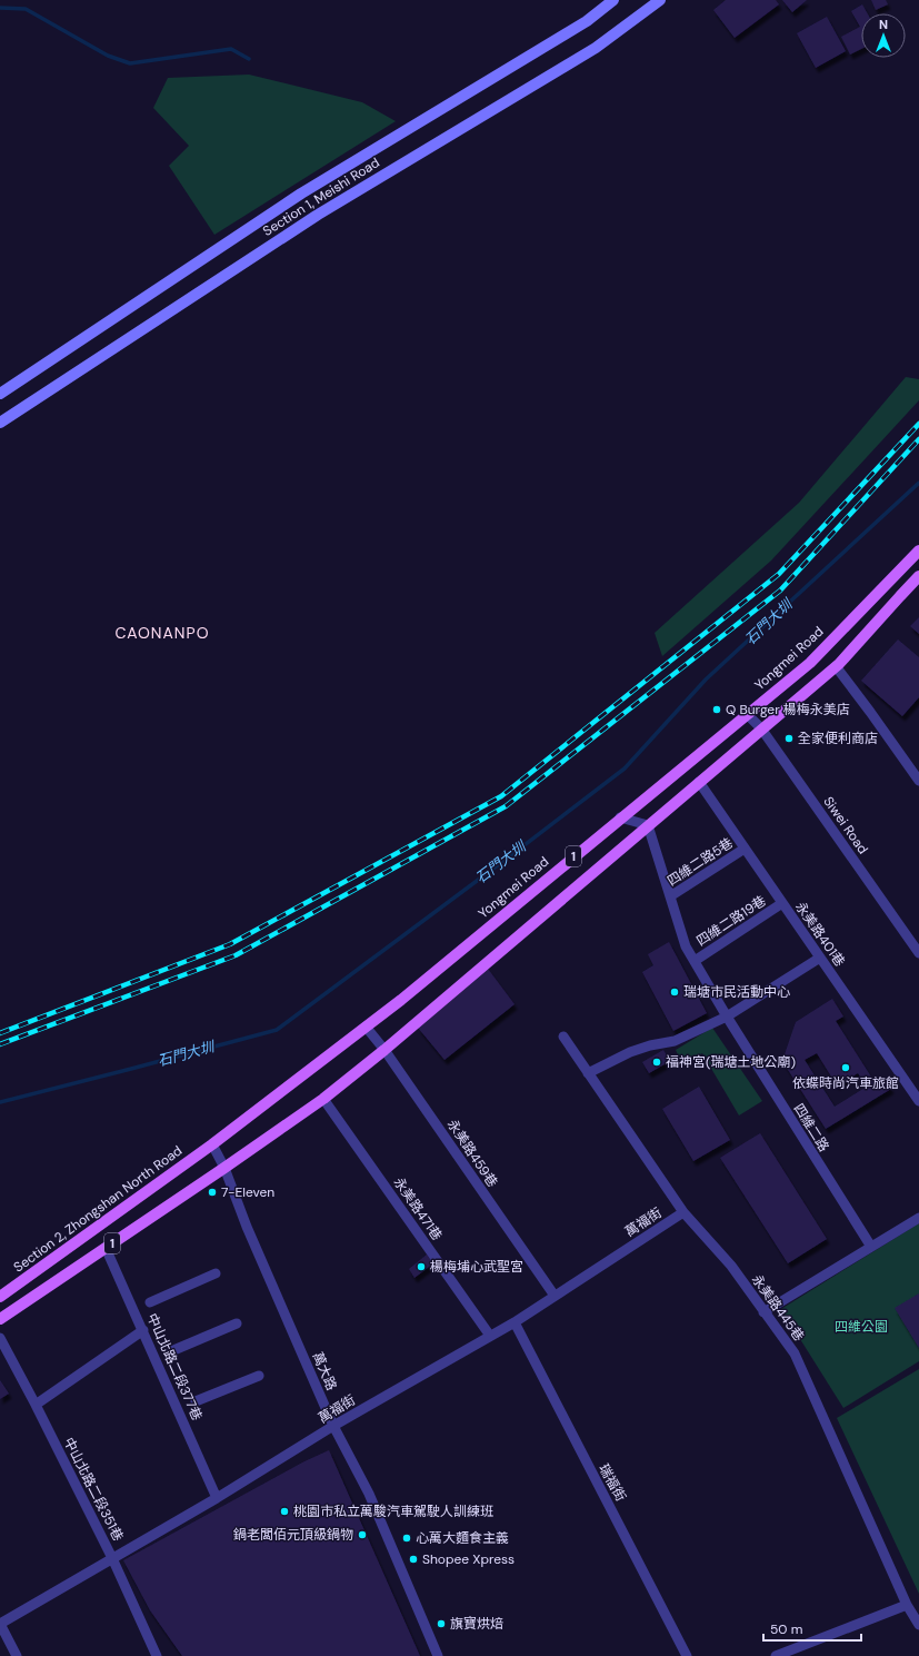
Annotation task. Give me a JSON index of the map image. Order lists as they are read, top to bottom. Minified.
{"streets":{"main road":["Yongmei Road","1","Section 2, Zhongshan North Road"],"street":["Section 1, Meishi Road","Siwei Road","四維二路5巷","四維二路19巷","永美路401巷","四維二路","永美路459巷","永美路471巷","萬福街","永美路445巷","中山北路二段377巷","萬大路","瑞福街","中山北路二段351巷"]},"crossings":[["Yongmei Road","Siwei Road"],["Yongmei Road","永美路459巷"],["Yongmei Road","Section 2, Zhongshan North Road"],["Yongmei Road","萬大路"],["Siwei Road","1"],["1","永美路401巷"],["1","四維二路"],["1","永美路459巷"],["1","永美路471巷"],["1","中山北路二段377巷"],["1","萬大路"],["四維二路5巷","永美路401巷"],["四維二路5巷","四維二路"],["四維二路19巷","永美路401巷"],["四維二路19巷","四維二路"],["永美路459巷","萬福街"],["Section 2, Zhongshan North Road","萬大路"],["永美路471巷","萬福街"],["萬福街","永美路445巷"],["萬福街","中山北路二段377巷"],["萬福街","萬大路"],["萬福街","瑞福街"],["萬福街","中山北路二段351巷"]],"districts":["CAONANPO"],"water":["石門大圳"],"parks":["四維公園"],"places":["Q Burger 楊梅永美店","全家便利商店","瑞塘市民活動中心","福神宮(瑞塘土地公廟)","依蝶時尚汽車旅館","7-Eleven","楊梅埔心武聖宮","桃園市私立萬駿汽車駕駛人訓練班","鍋老闆佰元頂級鍋物","心萬大麵食主義","Shopee Xpress","旗寶烘焙"],"scale_bar":"50 m","north":"top"}
